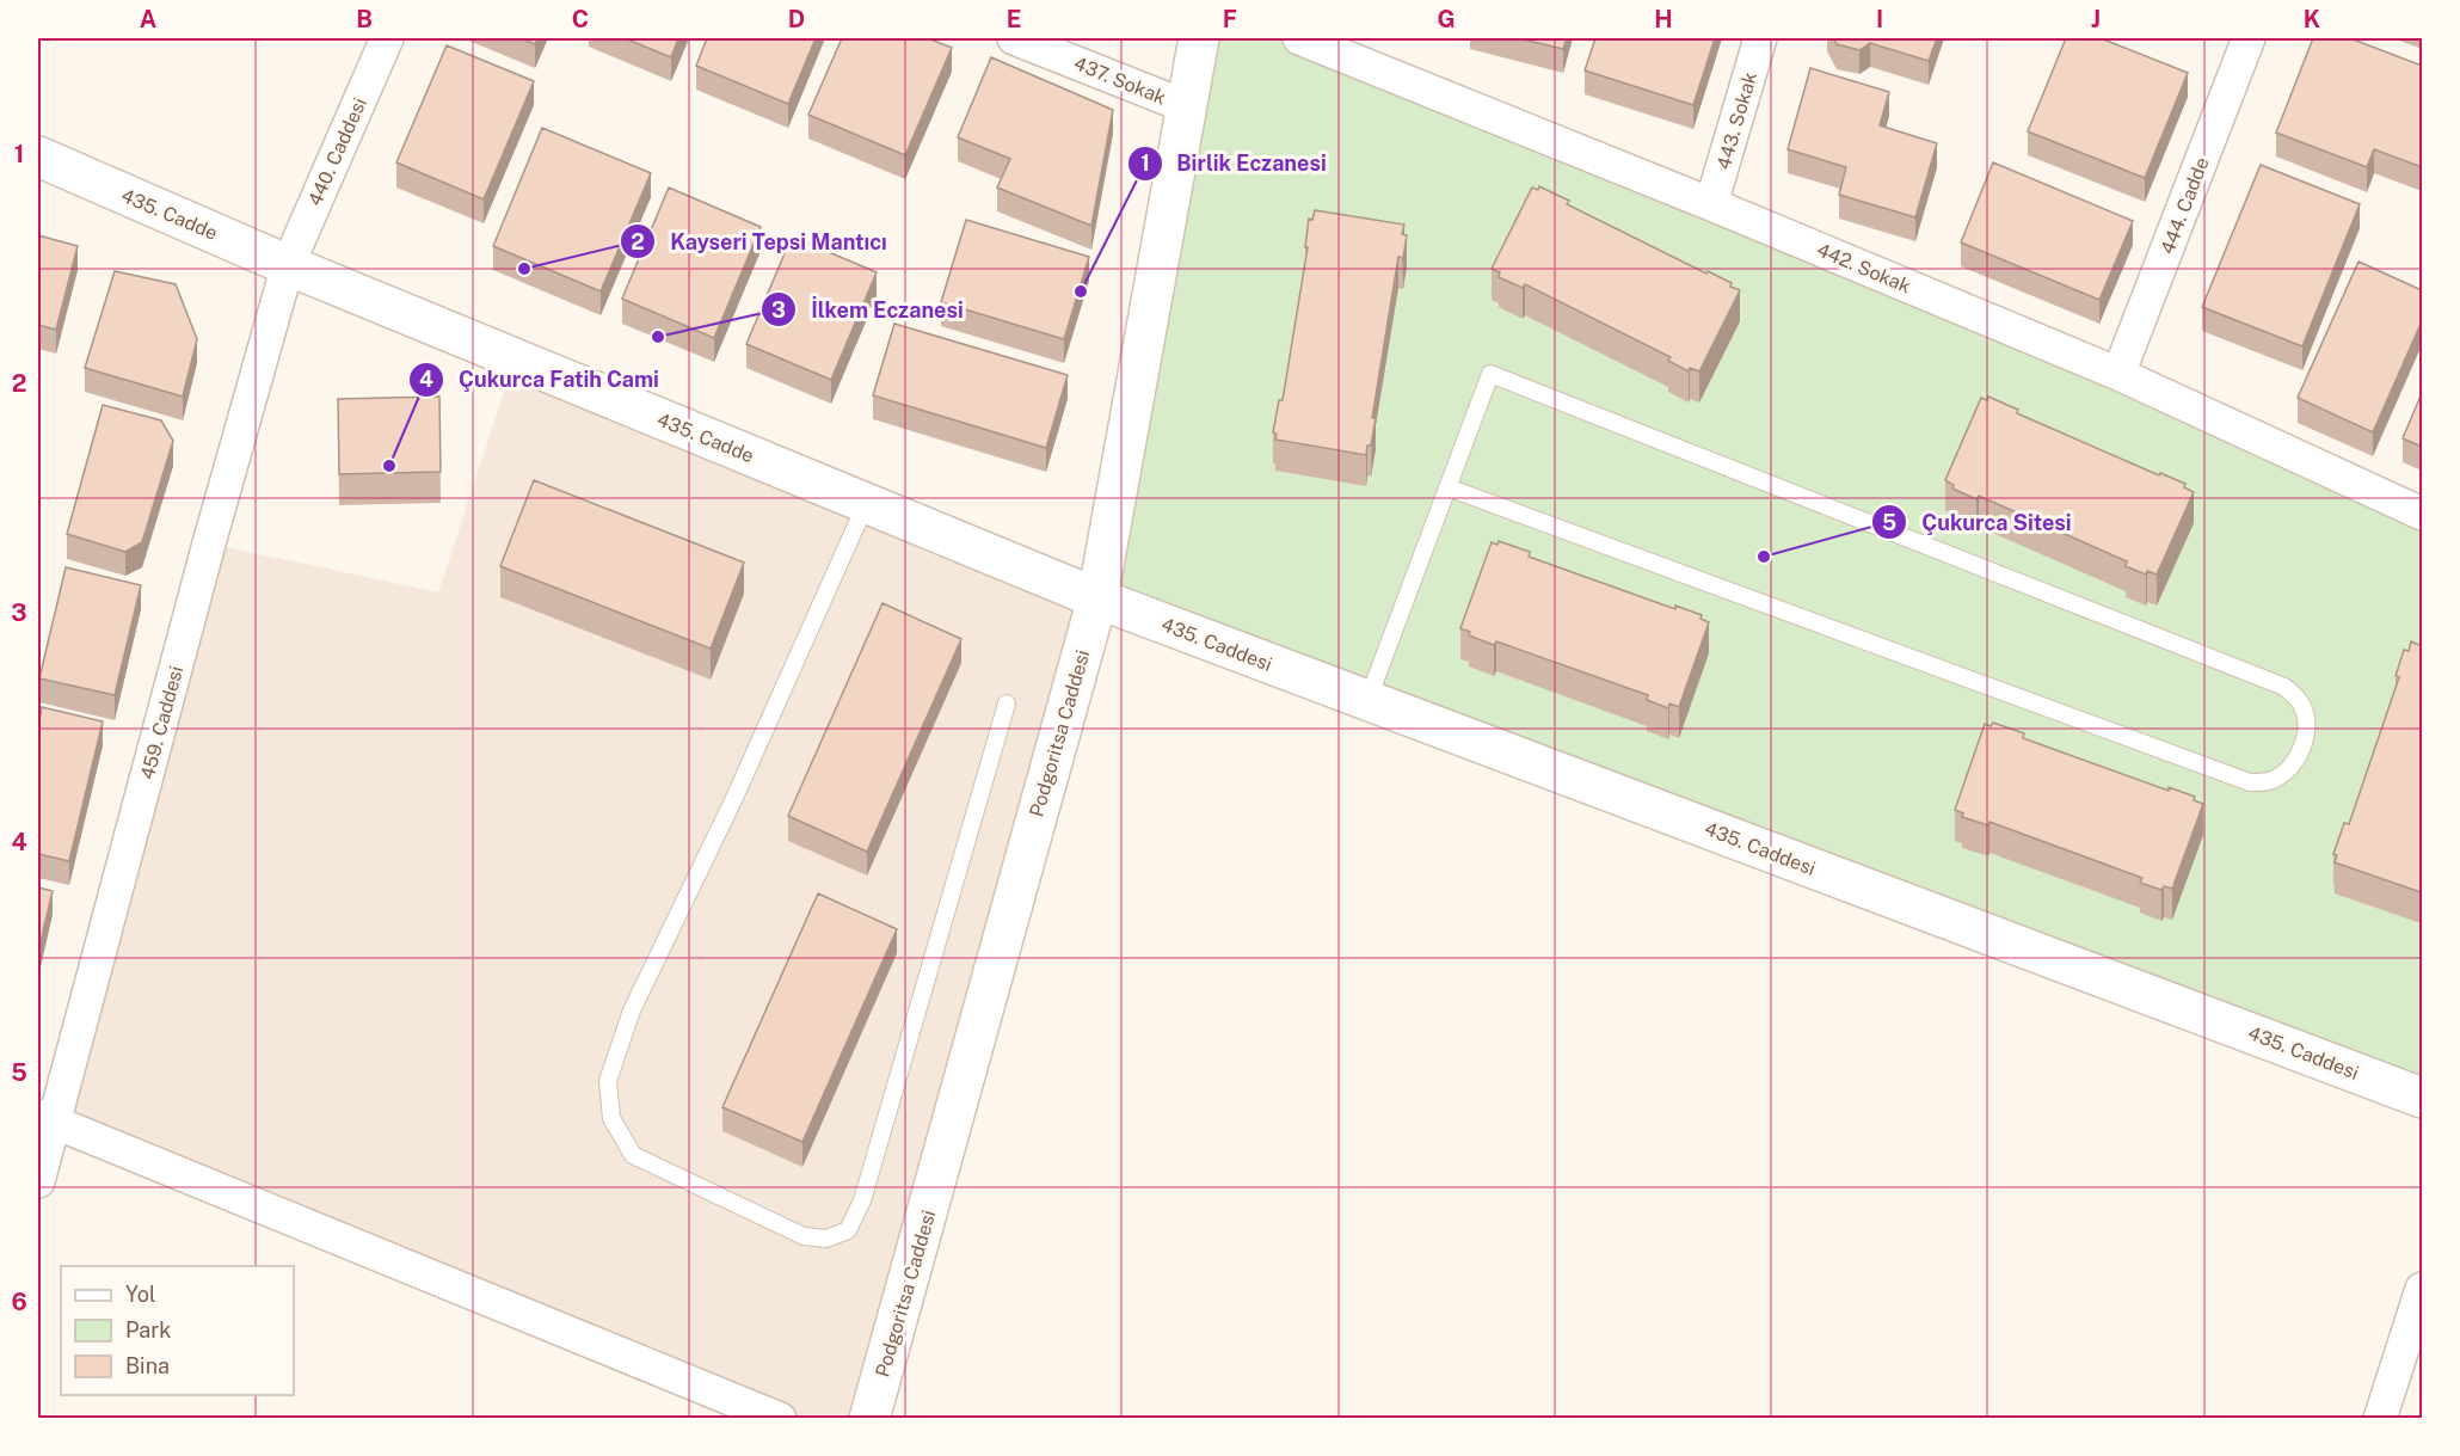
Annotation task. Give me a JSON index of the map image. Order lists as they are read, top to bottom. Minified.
{"streets":{"street":["437. Sokak","443. Sokak","440. Caddesi","444. Cadde","435. Cadde","442. Sokak","435. Caddesi","459. Caddesi","Podgoritsa Caddesi"]},"crossings":[["437. Sokak","Podgoritsa Caddesi"],["443. Sokak","442. Sokak"],["440. Caddesi","435. Cadde"],["440. Caddesi","459. Caddesi"],["444. Cadde","442. Sokak"],["435. Cadde","435. Caddesi"],["435. Cadde","459. Caddesi"],["435. Cadde","Podgoritsa Caddesi"],["435. Caddesi","Podgoritsa Caddesi"]],"places":["Kayseri Tepsi Mantıcı","Birlik Eczanesi","İlkem Eczanesi","Çukurca Fatih Cami","Çukurca Sitesi"],"legend":["Yol","Park","Bina"],"grid":{"columns":["A","B","C","D","E","F","G","H","I","J","K"],"rows":["1","2","3","4","5","6"]}}
